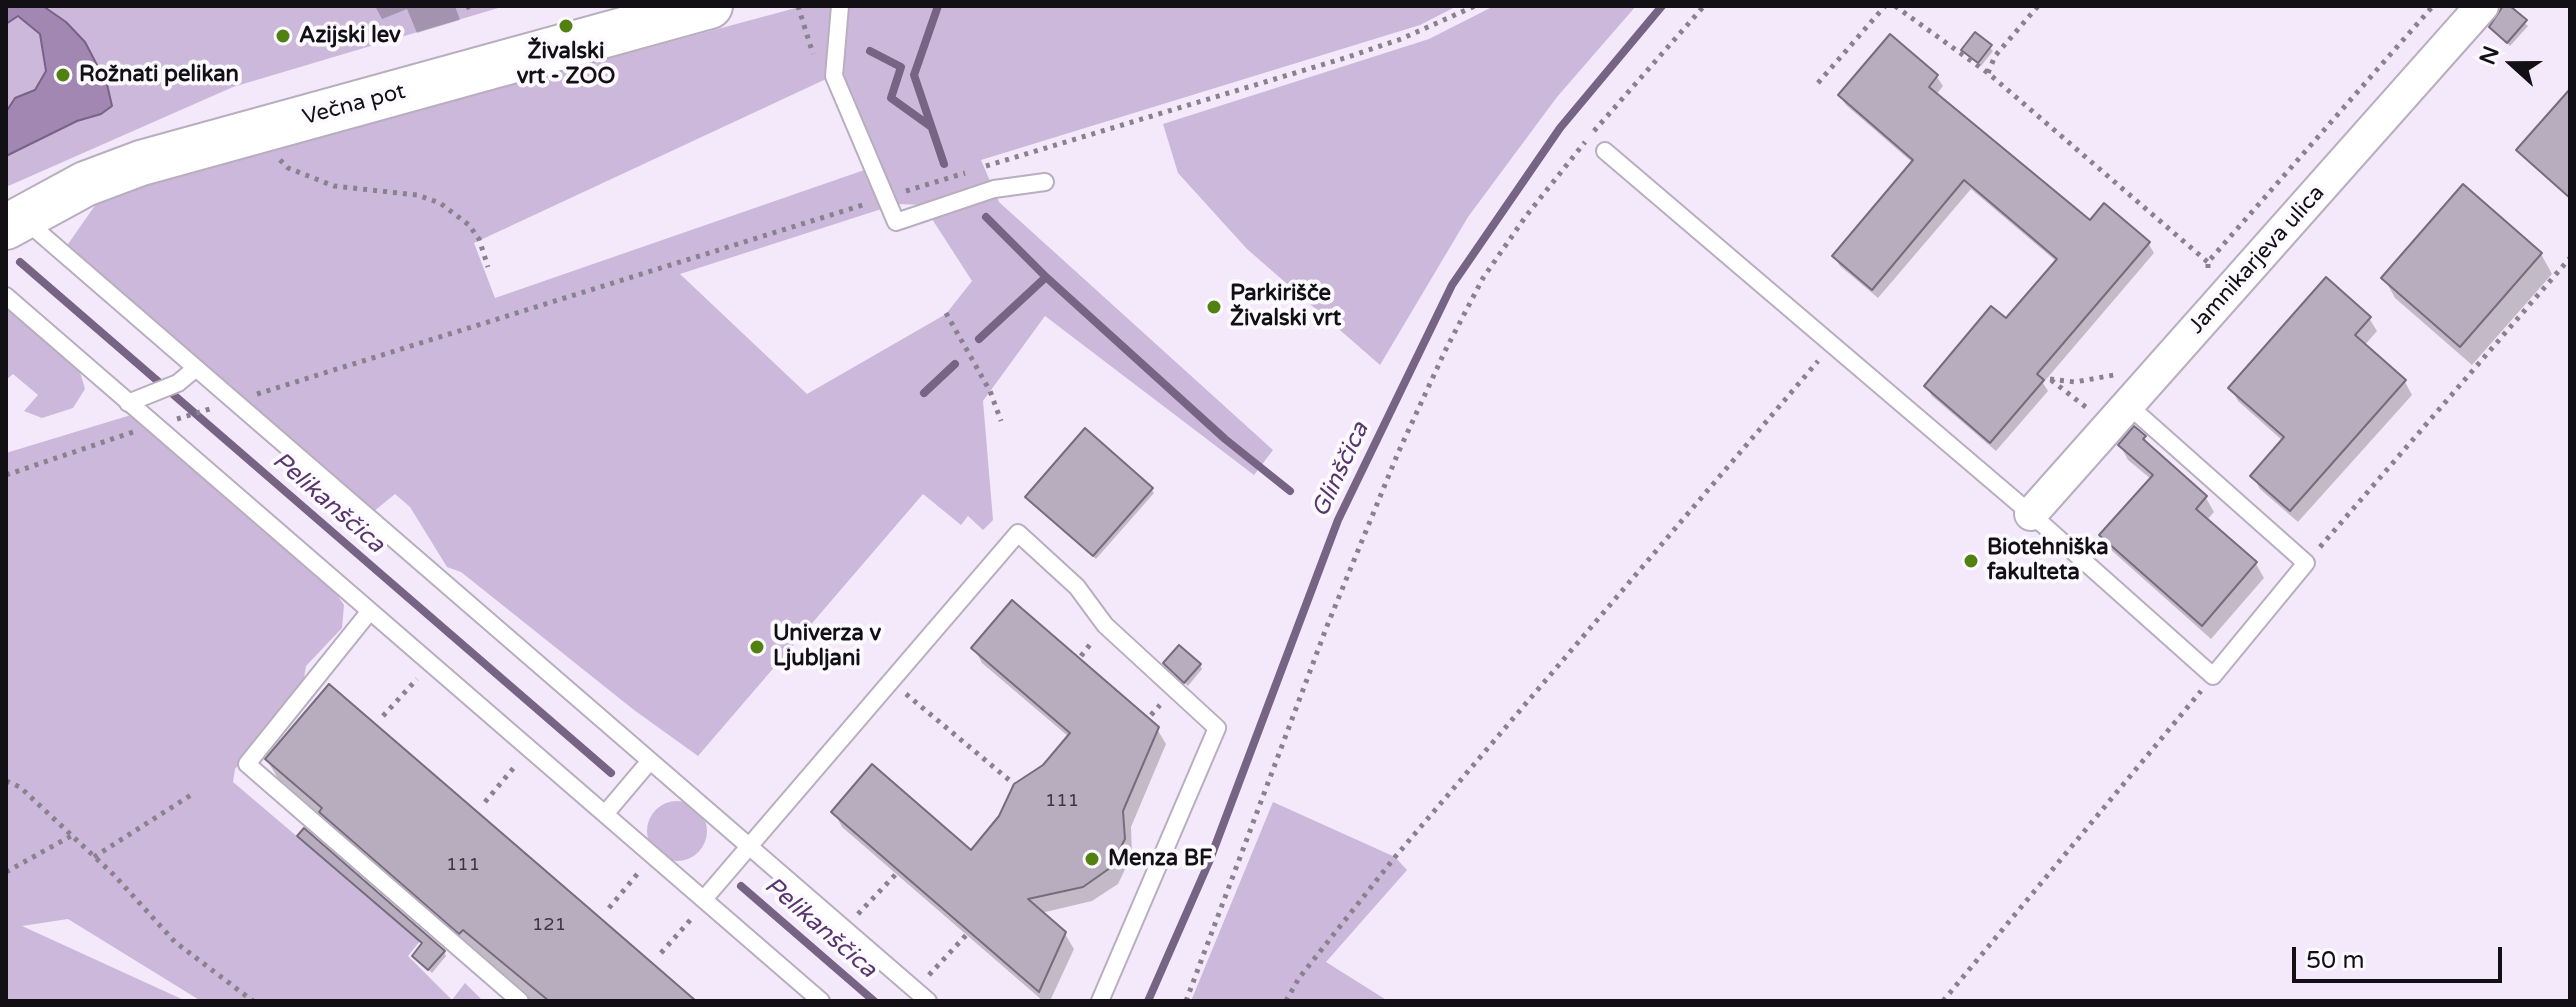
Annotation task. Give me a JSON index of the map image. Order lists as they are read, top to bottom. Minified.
{"streets":{"main road":["Večna pot"],"street":["Jamnikarjeva ulica"]},"water":["Glinščica","Pelikanščica"],"places":["Živalski vrt - ZOO","Azijski lev","Rožnati pelikan","Parkirišče Živalski vrt","Biotehniška fakulteta","Univerza v Ljubljani","Menza BF"],"house_numbers":["111","111","121"],"scale_bar":"50 m","north":"left"}
